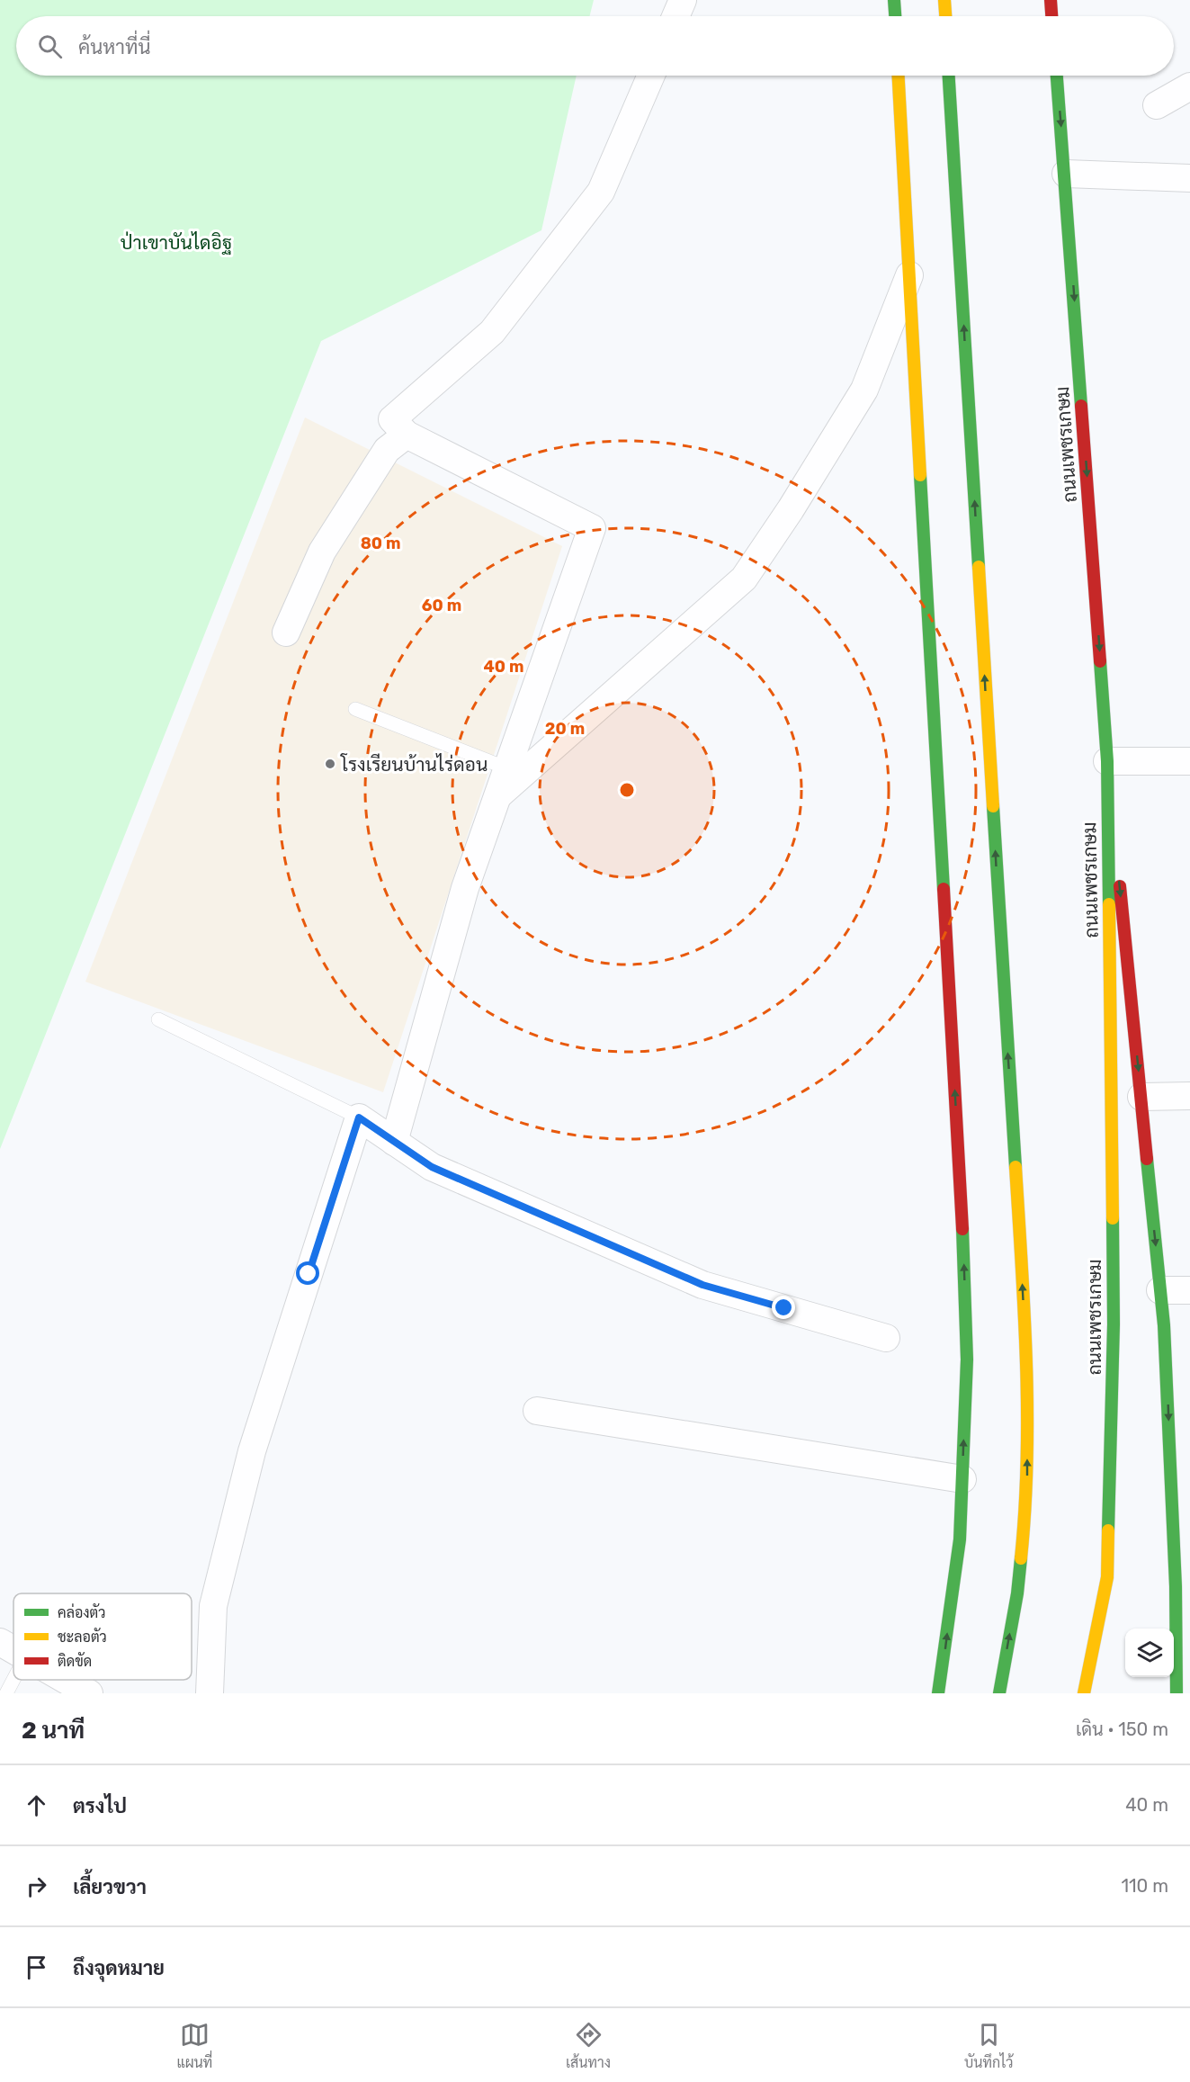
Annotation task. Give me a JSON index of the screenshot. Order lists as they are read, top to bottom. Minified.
{"streets":{"main road":["ถนนเพชรเกษม"]},"one_way":["ถนนเพชรเกษม"],"parks":["ป่าเขาบันไดอิฐ"],"places":["โรงเรียนบ้านไร่ดอน"],"legend":["คล่องตัว","ชะลอตัว","ติดขัด"],"page":{"search":"ค้นหาที่นี่","heading":["2 นาที","เดิน · 150 m"],"list":[["ตรงไป","40 m"],["เลี้ยวขวา","110 m"],"ถึงจุดหมาย"],"nav":["แผนที่","เส้นทาง","บันทึกไว้"]},"rings":["80 m","60 m","40 m","20 m"]}
